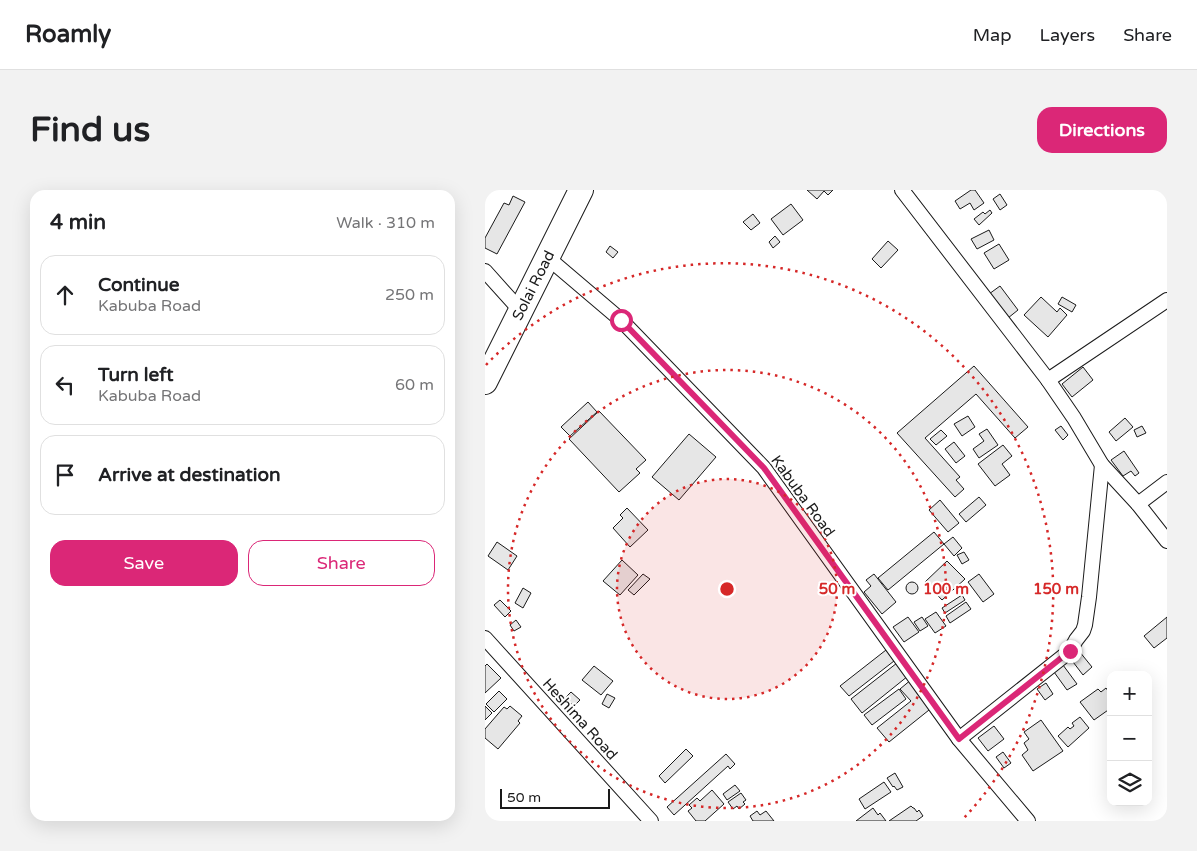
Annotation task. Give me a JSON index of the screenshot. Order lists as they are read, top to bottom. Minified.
{"streets":{"highway":["Solai Road"],"street":["Kabuba Road","Heshima Road"]},"crossings":[["Solai Road","Kabuba Road"]],"scale_bar":"50 m","page":{"header":"Roamly","nav":["Map","Layers","Share"],"buttons":["Directions",["Save","Share"]],"title":"Find us","heading":["4 min","Walk · 310 m"],"list":[["Continue","Kabuba Road","250 m"],["Turn left","Kabuba Road","60 m"],"Arrive at destination"],"map_buttons":["+","−"],"scale":"50 m"},"rings":["50 m","100 m","150 m"]}
